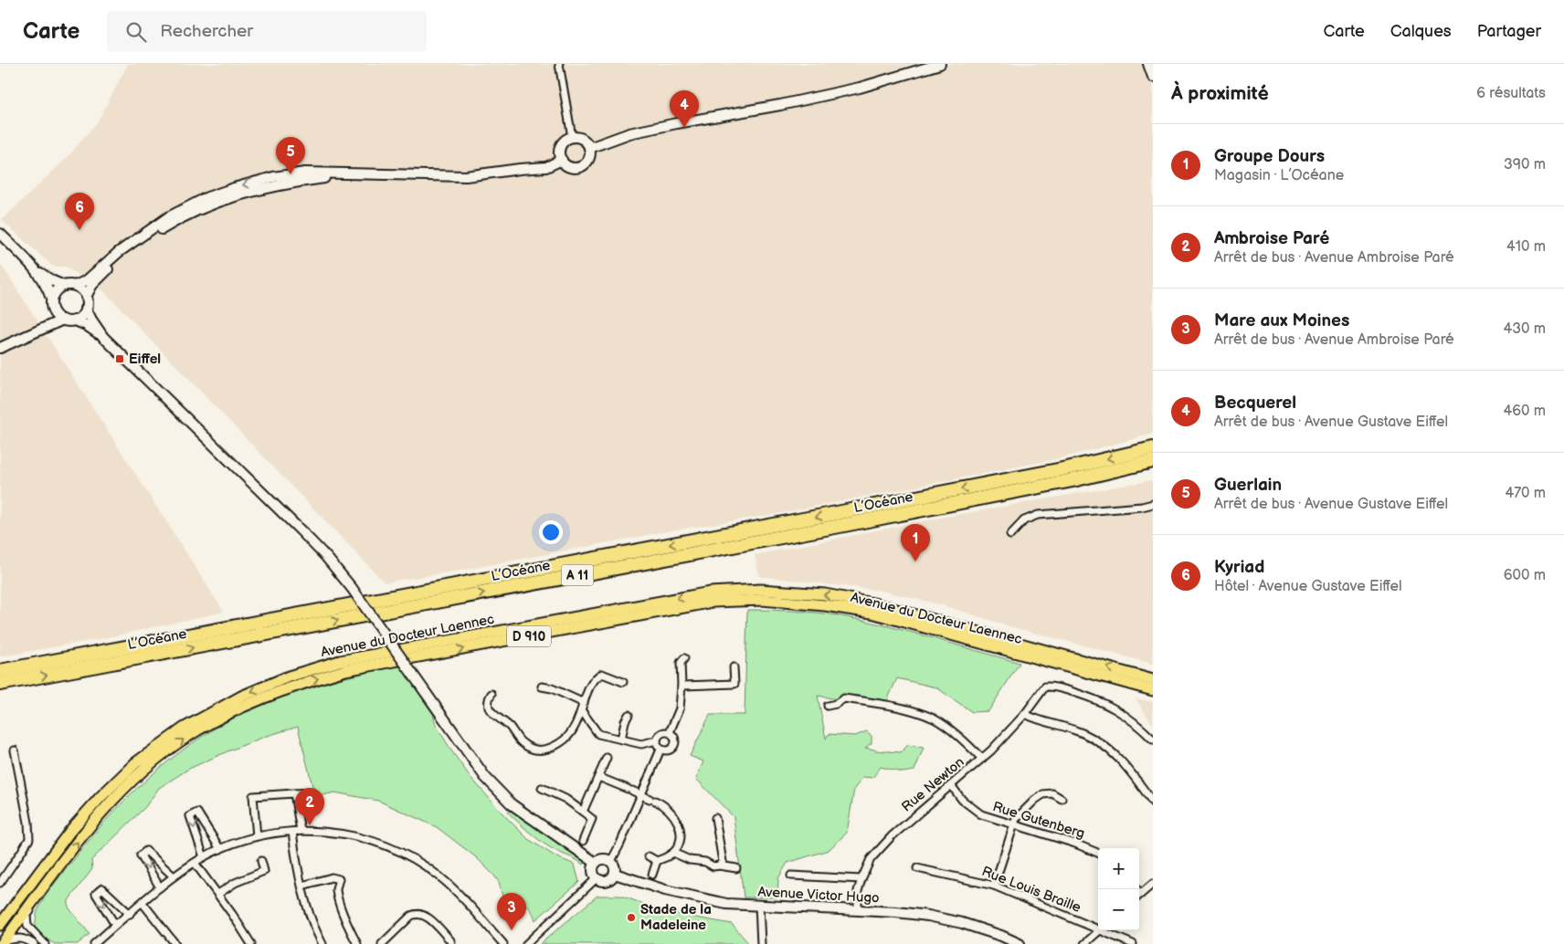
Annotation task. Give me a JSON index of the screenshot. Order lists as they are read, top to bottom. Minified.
{"streets":{"highway":["L’Océane","A 11"],"main road":["Avenue du Docteur Laennec","D 910","Avenue Victor Hugo"],"street":["Rue Newton","Rue Gutenberg","Rue Louis Braille"]},"crossings":[["Rue Newton","Rue Gutenberg"],["Rue Newton","Avenue Victor Hugo"]],"places":{"transit":["Eiffel"],"other":["Stade de la Madeleine"]},"page":{"header":"Carte","search":"Rechercher","nav":["Carte","Calques","Partager"],"heading":["À proximité","6 résultats"],"pins":["4","5","6","1","2","3"],"list":[{"mark":"1","name":"Groupe Dours","note":"Magasin · L’Océane","value":"390 m"},{"mark":"2","name":"Ambroise Paré","note":"Arrêt de bus · Avenue Ambroise Paré","value":"410 m"},{"mark":"3","name":"Mare aux Moines","note":"Arrêt de bus · Avenue Ambroise Paré","value":"430 m"},{"mark":"4","name":"Becquerel","note":"Arrêt de bus · Avenue Gustave Eiffel","value":"460 m"},{"mark":"5","name":"Guerlain","note":"Arrêt de bus · Avenue Gustave Eiffel","value":"470 m"},{"mark":"6","name":"Kyriad","note":"Hôtel · Avenue Gustave Eiffel","value":"600 m"}],"map_buttons":["+","−"]}}
